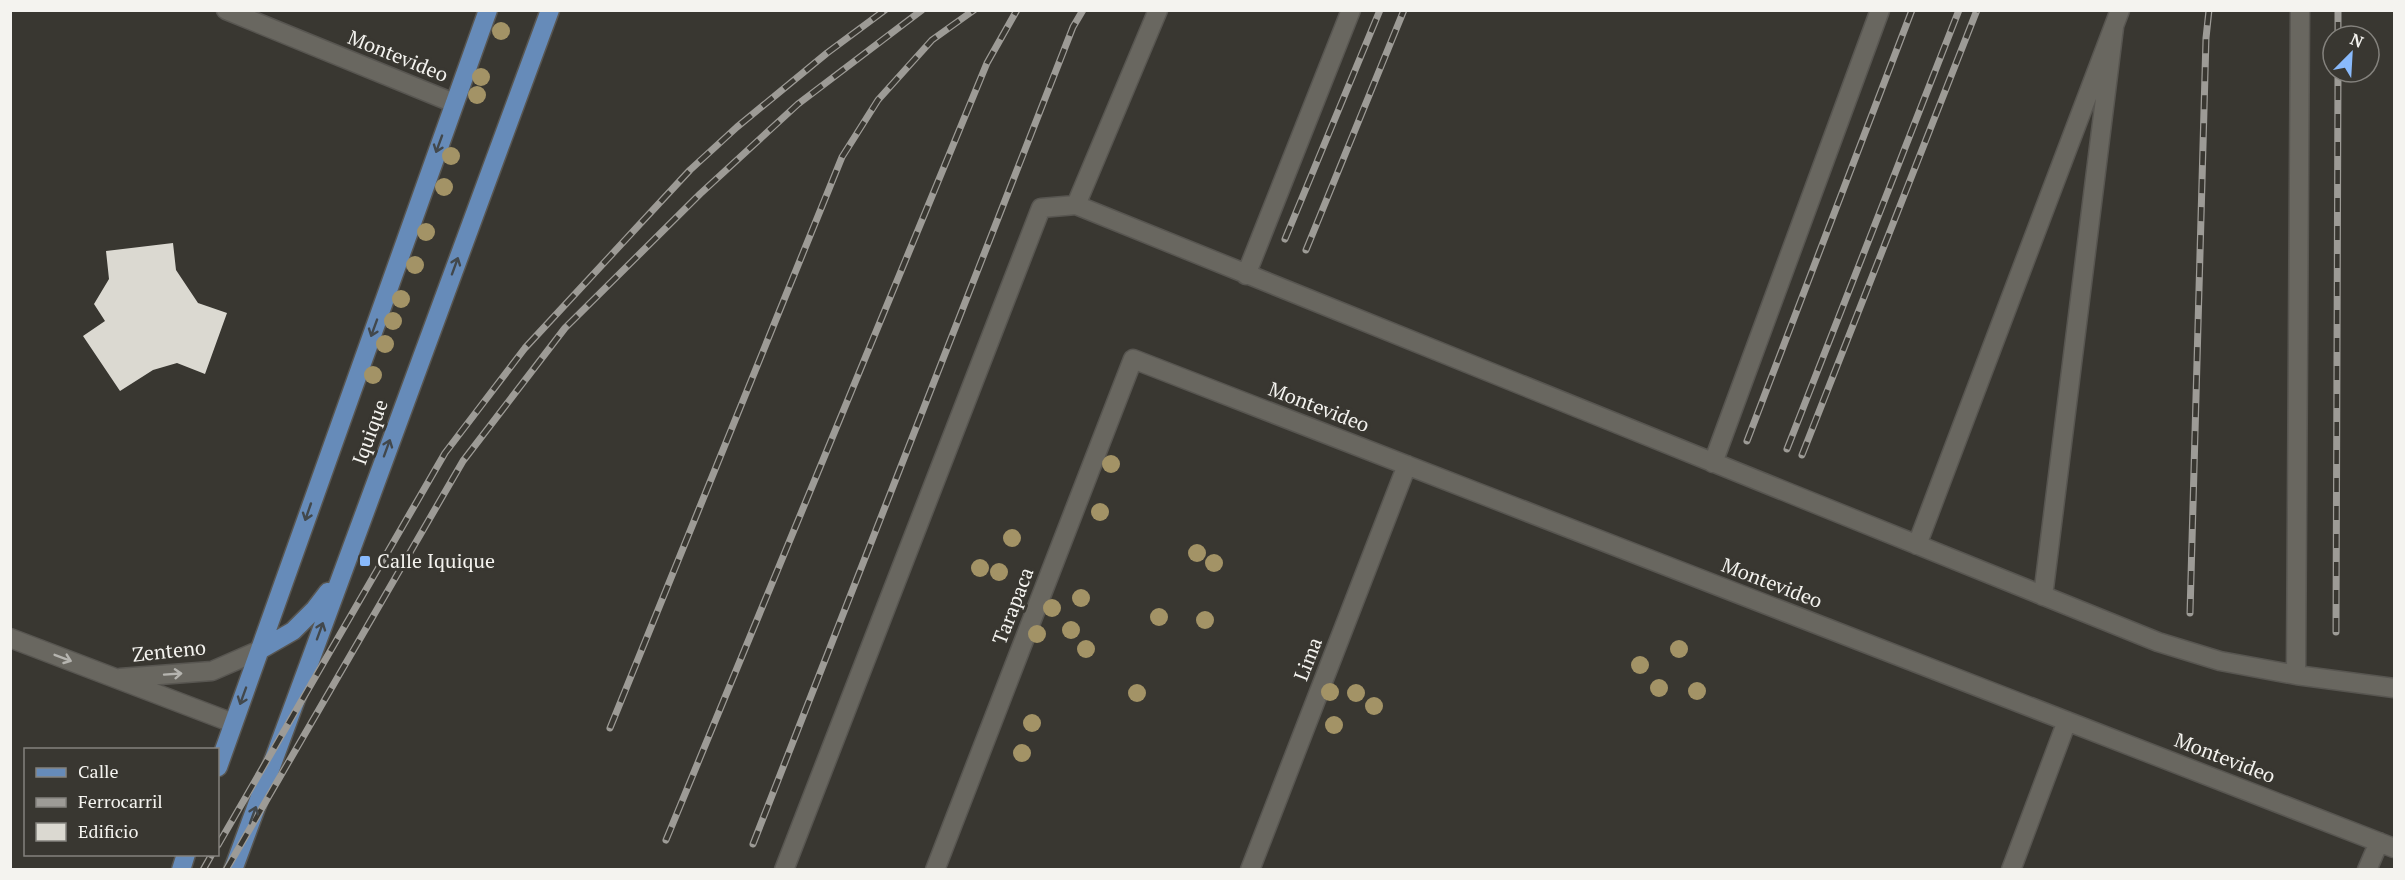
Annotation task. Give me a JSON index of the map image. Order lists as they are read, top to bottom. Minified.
{"streets":{"main road":["Iquique"],"street":["Montevideo","Tarapaca","Zenteno","Lima"]},"crossings":[["Montevideo","Iquique"],["Montevideo","Tarapaca"],["Montevideo","Lima"],["Iquique","Zenteno"]],"places":{"transit":["Calle Iquique"]},"legend":["Calle","Ferrocarril","Edificio"],"north":"top right"}
